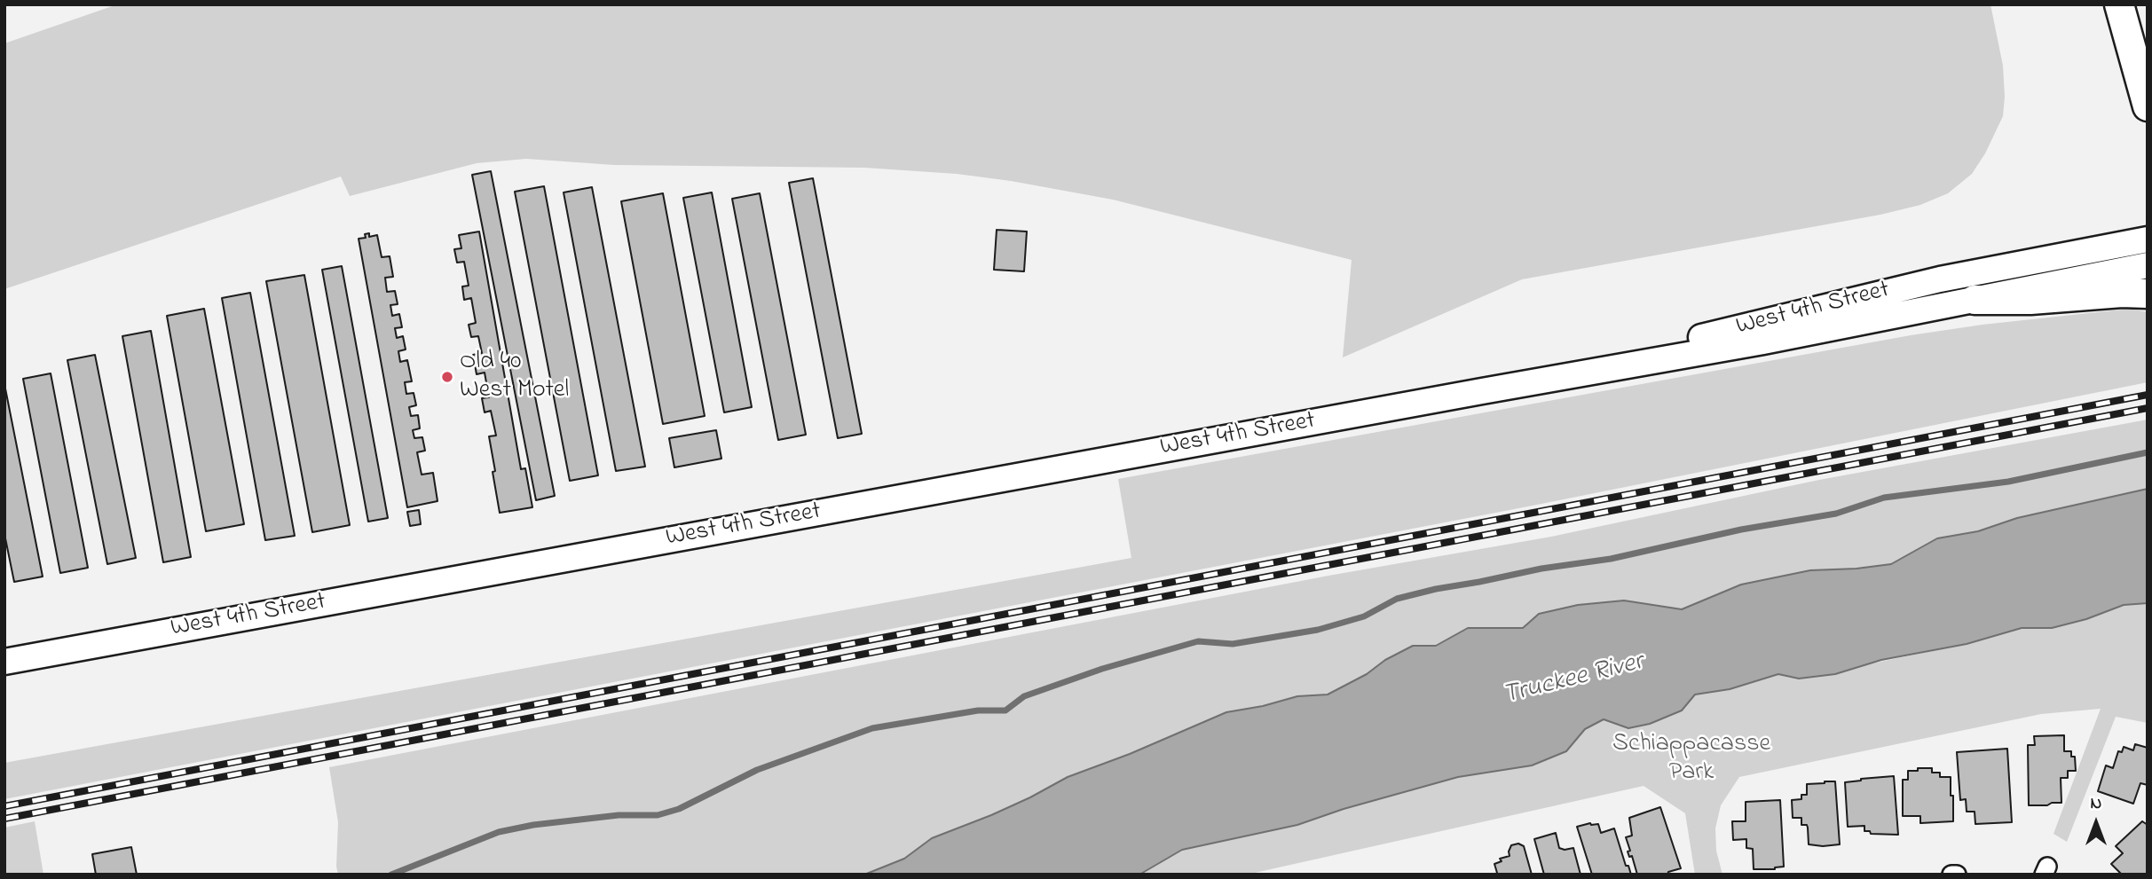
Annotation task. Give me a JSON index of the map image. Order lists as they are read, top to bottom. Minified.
{"streets":{"main road":["West 4th Street"]},"water":["Truckee River"],"parks":["Schiappacasse Park"],"places":["Old 40 West Motel"],"north":"top"}
